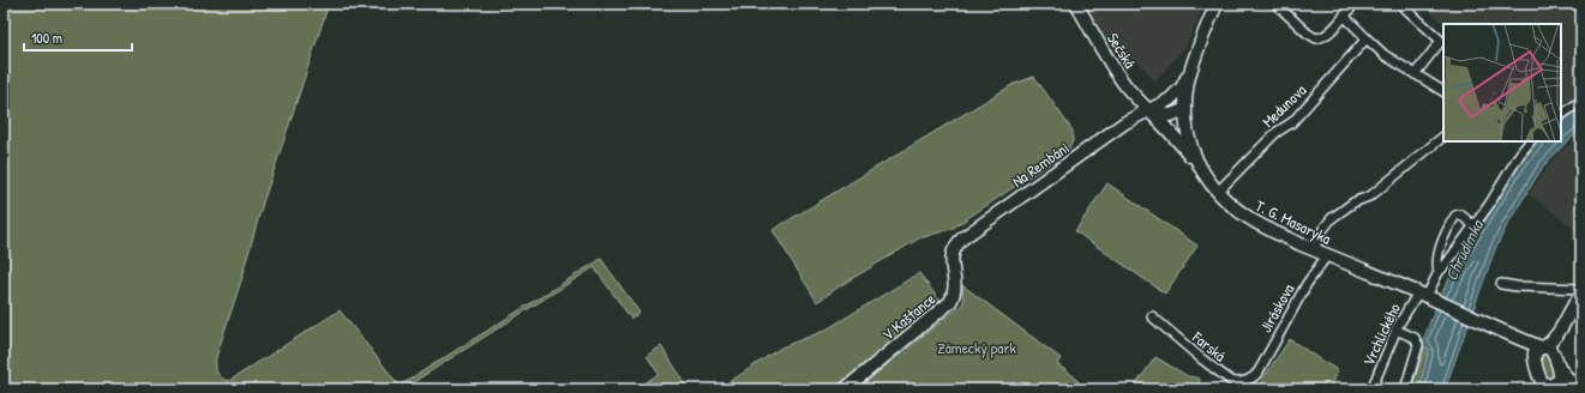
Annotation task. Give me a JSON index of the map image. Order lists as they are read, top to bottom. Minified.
{"streets":{"street":["Sečská","Medunova","Na Rembáni","T. G. Masaryka","Jiráskova","V Kaštance","Vrchlického","Farská"]},"crossings":[["Sečská","Medunova"],["Sečská","Na Rembáni"],["Sečská","T. G. Masaryka"],["Medunova","T. G. Masaryka"],["Na Rembáni","V Kaštance"],["T. G. Masaryka","Jiráskova"],["T. G. Masaryka","Vrchlického"],["Jiráskova","Farská"]],"water":["Chrudimka"],"parks":["Zámecký park"],"scale_bar":"100 m"}
